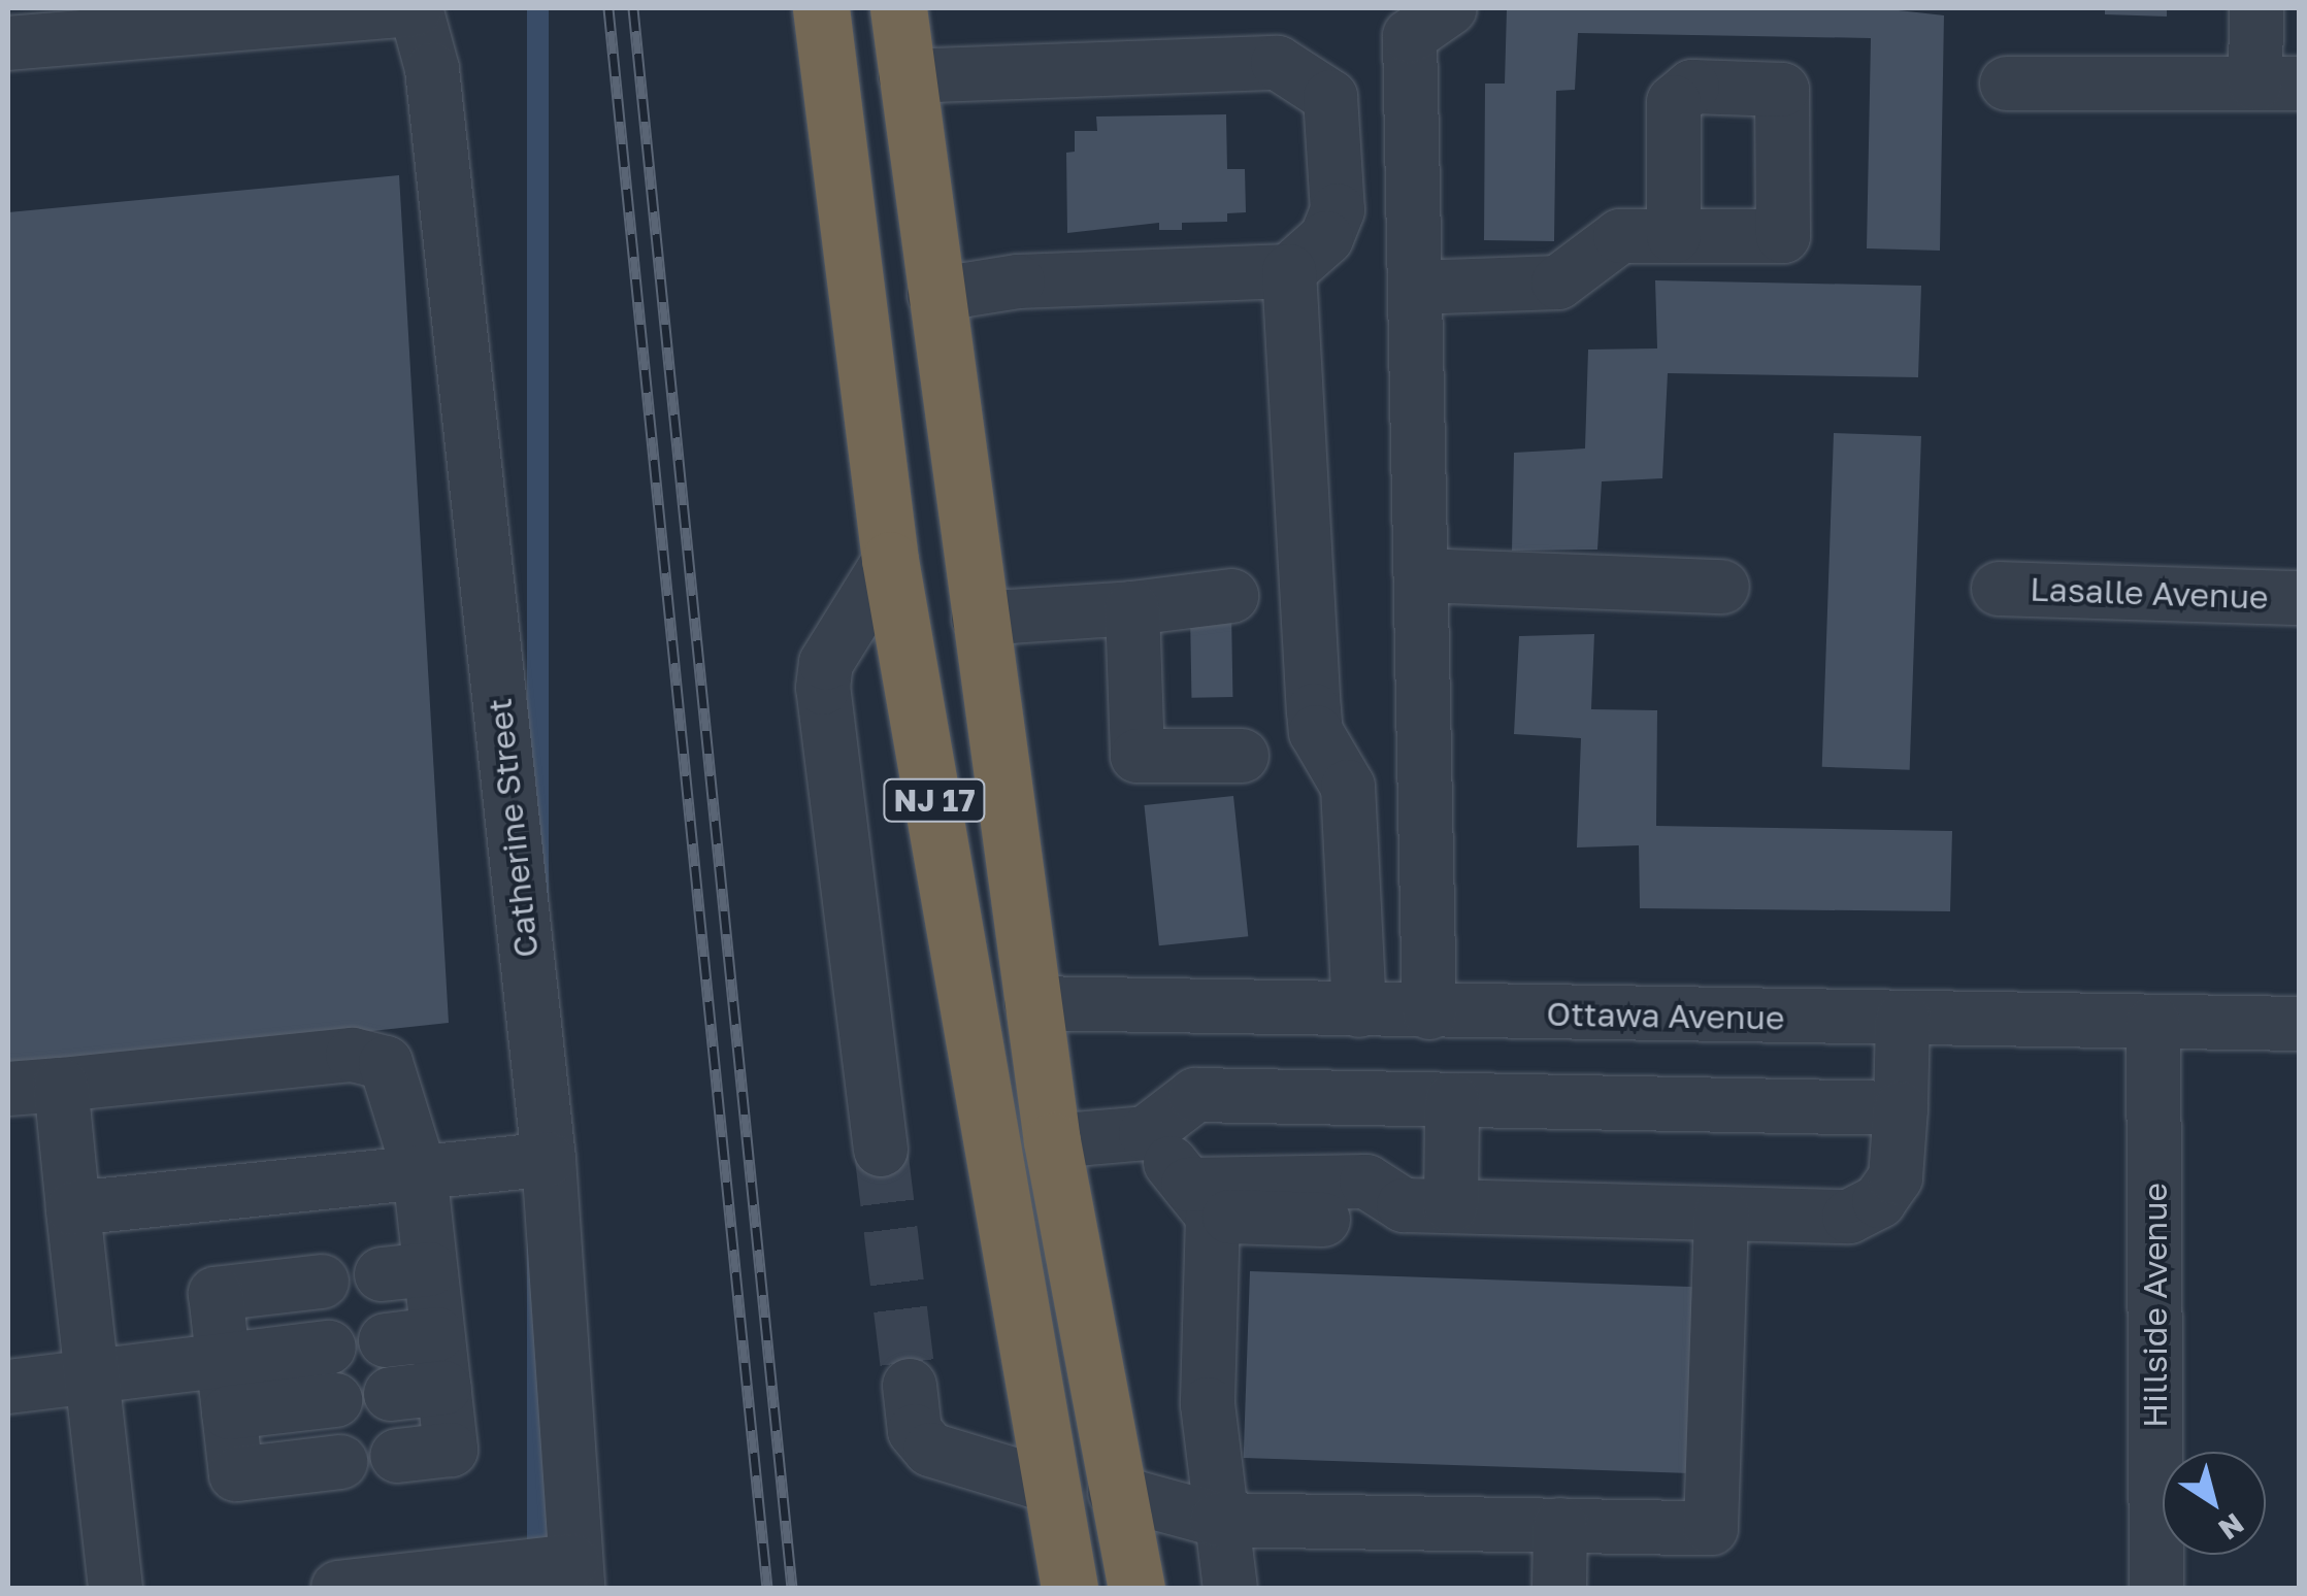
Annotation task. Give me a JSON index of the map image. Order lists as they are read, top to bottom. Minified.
{"streets":{"highway":["NJ 17"],"street":["Lasalle Avenue","Catherine Street","Ottawa Avenue","Hillside Avenue"]},"crossings":[["NJ 17","Ottawa Avenue"],["Ottawa Avenue","Hillside Avenue"]],"north":"bottom right"}
